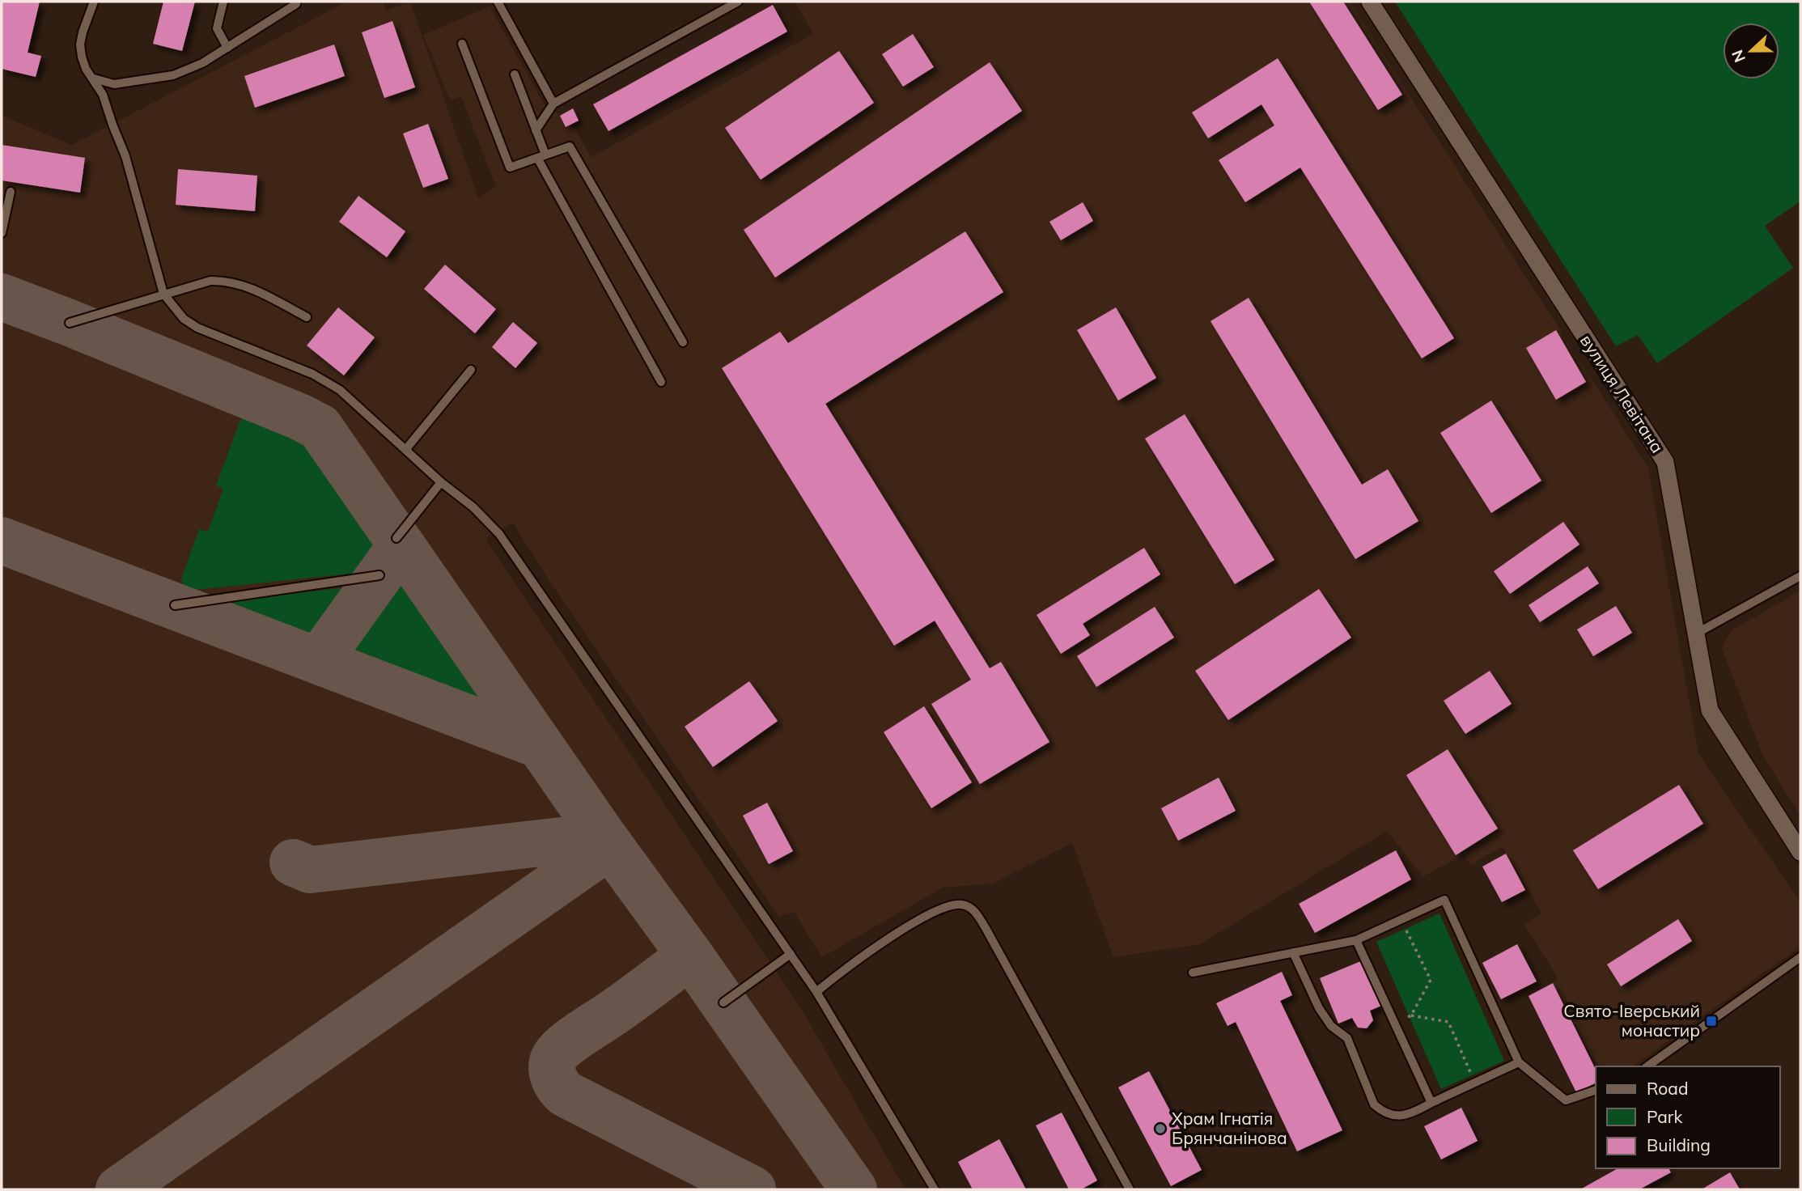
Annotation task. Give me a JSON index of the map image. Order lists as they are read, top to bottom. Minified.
{"streets":{"street":["вулиця Левітана"]},"places":{"transit":["Свято-Іверський монастир"],"other":["Храм Ігнатія Брянчанінова"]},"legend":["Road","Park","Building"],"north":"left"}
